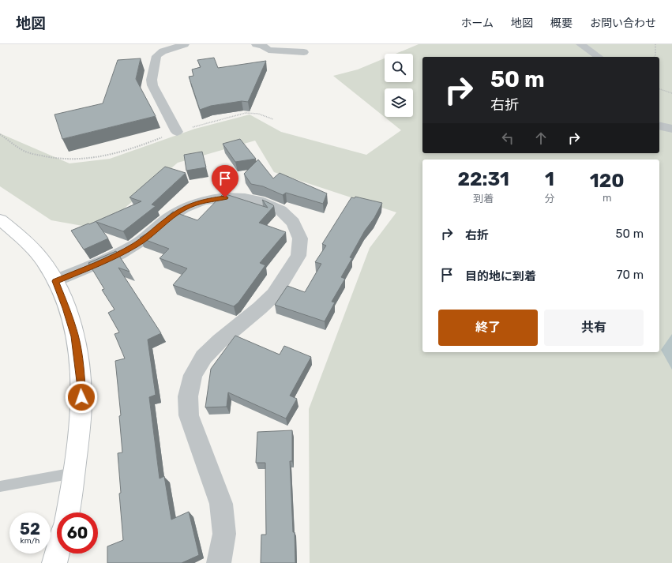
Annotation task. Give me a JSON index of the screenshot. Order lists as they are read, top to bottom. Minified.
{"page":{"header":"地図","nav":["ホーム","地図","概要","お問い合わせ"],"turn":["50 m","右折"],"eta":["22:31","到着","1","分","120","m"],"list":[{"name":"右折","value":"50 m"},{"name":"目的地に到着","value":"70 m"}],"buttons":["終了","共有"],"speed":"52 km/h","limit":"60"}}
